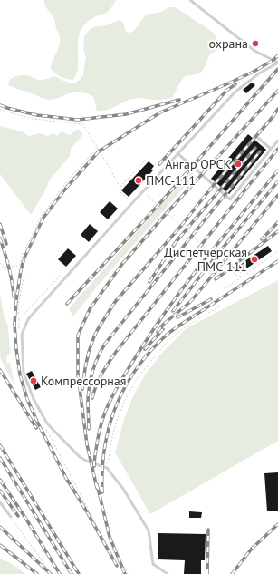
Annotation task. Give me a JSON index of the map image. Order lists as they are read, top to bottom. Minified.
{"places":["охрана","Ангар ОРСК","ПМС-111","Диспетчерская ПМС-111","Компрессорная"]}
